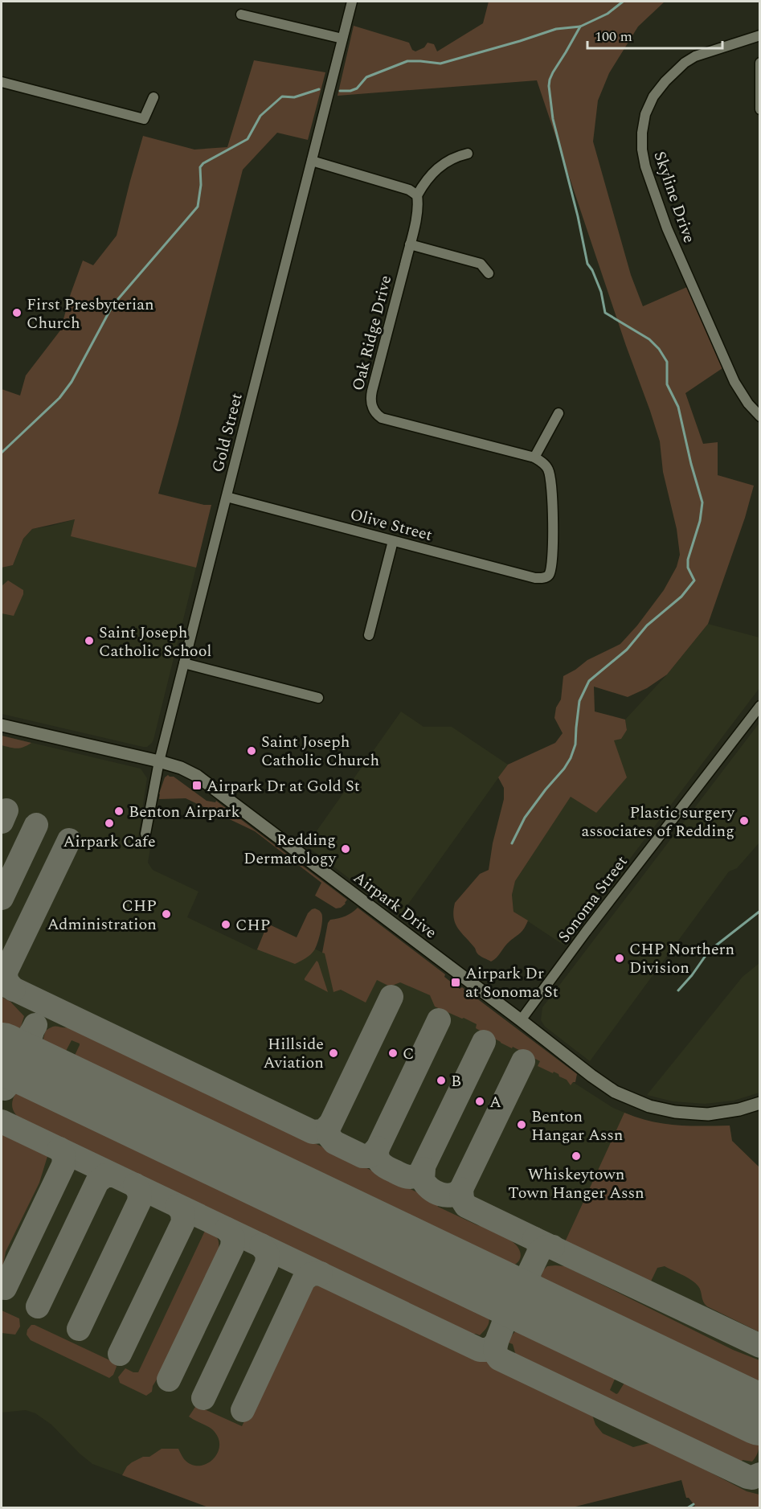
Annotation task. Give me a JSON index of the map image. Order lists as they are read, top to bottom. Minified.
{"streets":{"street":["Skyline Drive","Oak Ridge Drive","Gold Street","Olive Street","Sonoma Street","Airpark Drive"]},"crossings":[["Oak Ridge Drive","Olive Street"],["Gold Street","Olive Street"],["Gold Street","Airpark Drive"],["Sonoma Street","Airpark Drive"]],"places":{"other":["First Presbyterian Church","Saint Joseph Catholic School","Saint Joseph Catholic Church","Benton Airpark","Plastic surgery associates of Redding","Airpark Cafe","Redding Dermatology","CHP Administration","CHP","CHP Northern Division","Hillside Aviation","C","B","A","Benton Hangar Assn","Whiskeytown Town Hanger Assn"],"transit":["Airpark Dr at Gold St","Airpark Dr at Sonoma St"]},"scale_bar":"100 m"}
